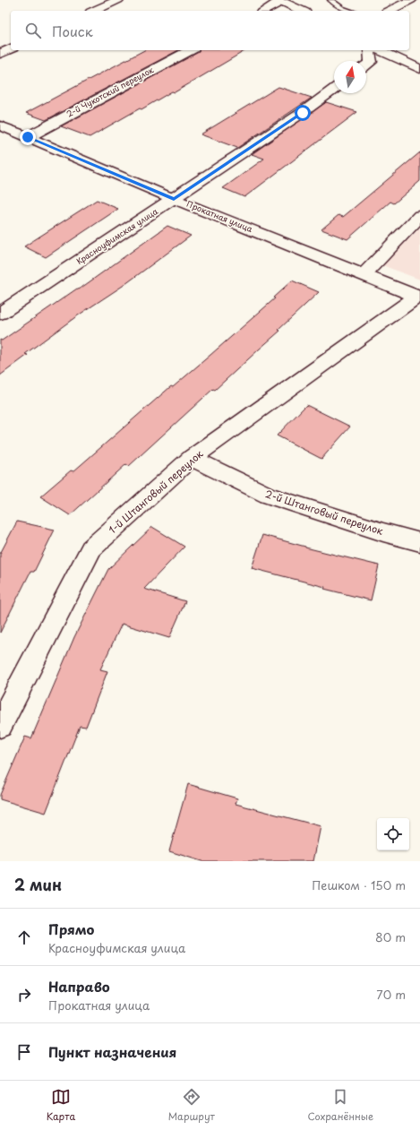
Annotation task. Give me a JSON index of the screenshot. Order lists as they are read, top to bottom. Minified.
{"streets":{"street":["2-й Чукотский переулок","Прокатная улица","Красноуфимская улица","1-й Штанговый переулок","2-й Штанговый переулок"]},"crossings":[["2-й Чукотский переулок","Прокатная улица"],["Прокатная улица","Красноуфимская улица"],["Прокатная улица","1-й Штанговый переулок"],["1-й Штанговый переулок","2-й Штанговый переулок"]],"north":"top","page":{"search":"Поиск","heading":["2 мин","Пешком · 150 m"],"list":[["Прямо","Красноуфимская улица","80 m"],["Направо","Прокатная улица","70 m"],"Пункт назначения"],"nav":["Карта","Маршрут","Сохранённые"]}}
